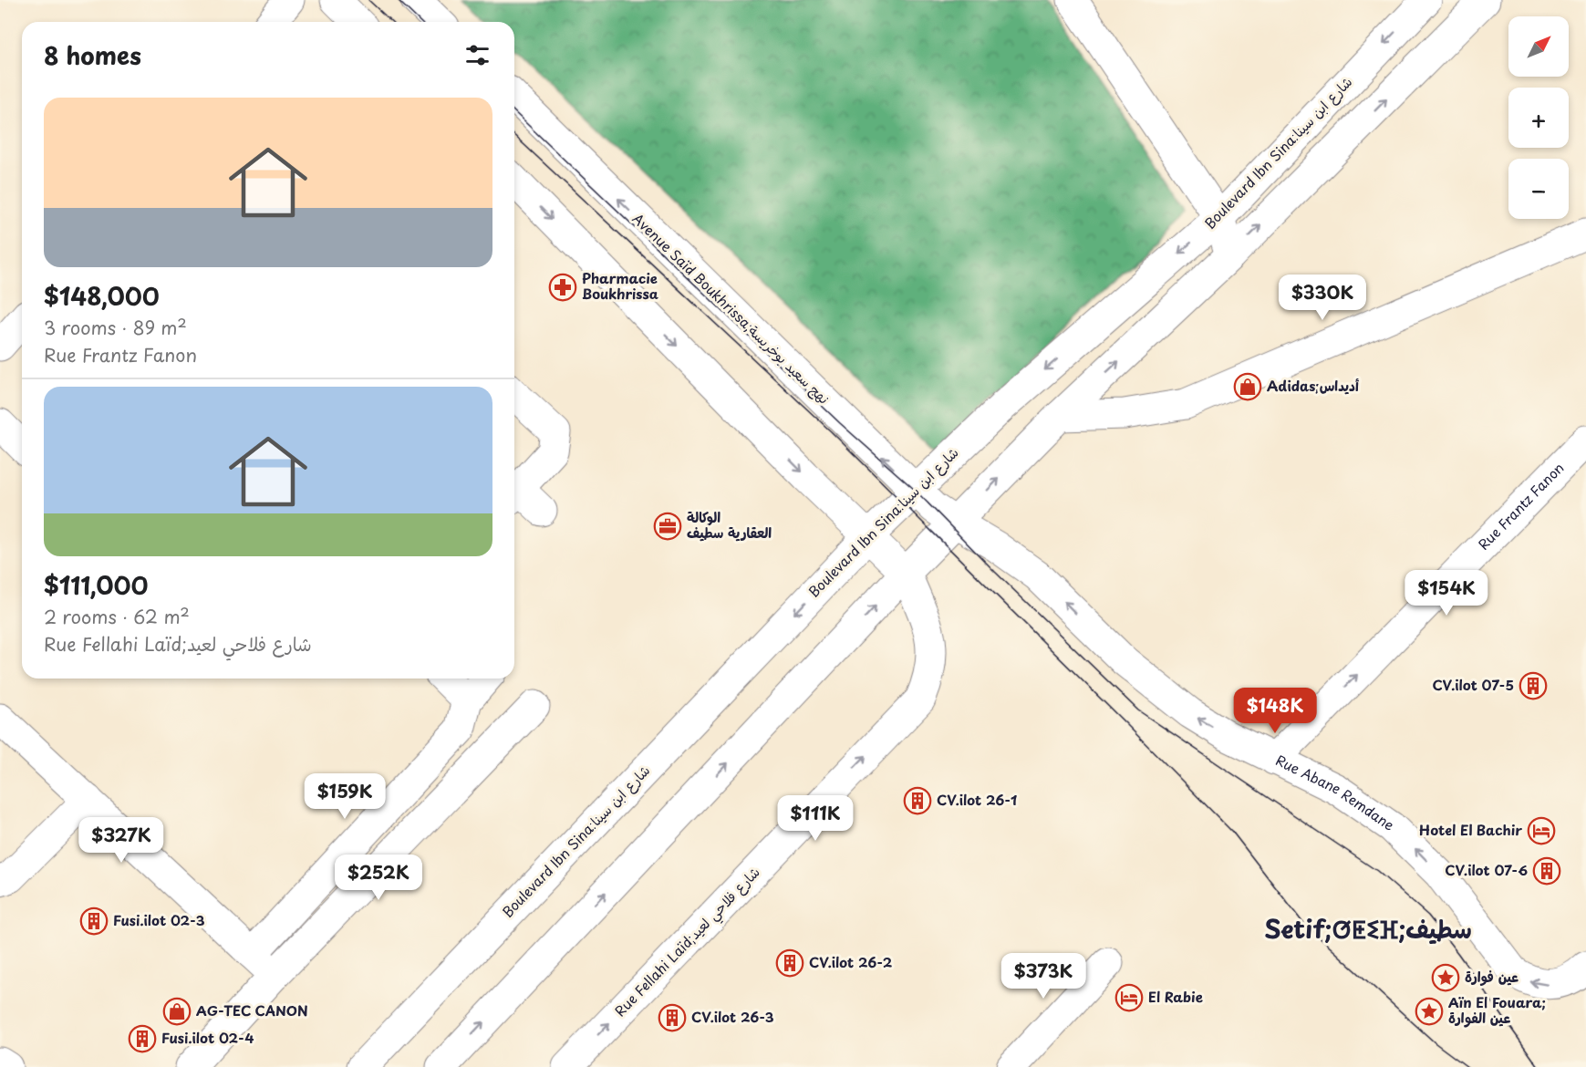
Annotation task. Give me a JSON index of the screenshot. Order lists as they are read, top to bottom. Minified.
{"streets":{"street":["Boulevard Ibn Sina:شارع ابن سينا","Avenue Saïd Boukhrissa;نهج سعيد بوخريسة","Rue Frantz Fanon","Rue Abane Remdane","Rue Fellahi Laïd;شارع فلاحي لعيد"]},"crossings":[["Boulevard Ibn Sina:شارع ابن سينا","Avenue Saïd Boukhrissa;نهج سعيد بوخريسة"],["Avenue Saïd Boukhrissa;نهج سعيد بوخريسة","Rue Abane Remdane"],["Rue Frantz Fanon","Rue Abane Remdane"]],"one_way":["Rue Frantz Fanon","Rue Abane Remdane"],"districts":["Setif;ⵚⵟⵉⴼ;سطيف"],"places":{"pharmacy":["Pharmacie Boukhrissa"],"shop":["Adidas;أديداس","AG-TEC CANON"],"office":["الوكالة العقارية سطيف"],"building":["CV.ilot 07-5","CV.ilot 26-1","CV.ilot 07-6","Fusi.ilot 02-3","CV.ilot 26-2","CV.ilot 26-3","Fusi.ilot 02-4"],"hotel":["Hotel El Bachir","El Rabie"],"place":["عين فوارة","Aïn El Fouara; عين الفوارة"]},"north":"top right","page":{"map_buttons":["+","−"],"heading":"8 homes","list":[{"name":"$148,000","note":"3 rooms · 89 m² · Rue Frantz Fanon"},{"name":"$111,000","note":"2 rooms · 62 m² · Rue Fellahi Laïd;شارع فلاحي لعيد"}],"price":["$330K","$154K","$148K","$159K","$111K","$327K","$252K","$373K"]}}
